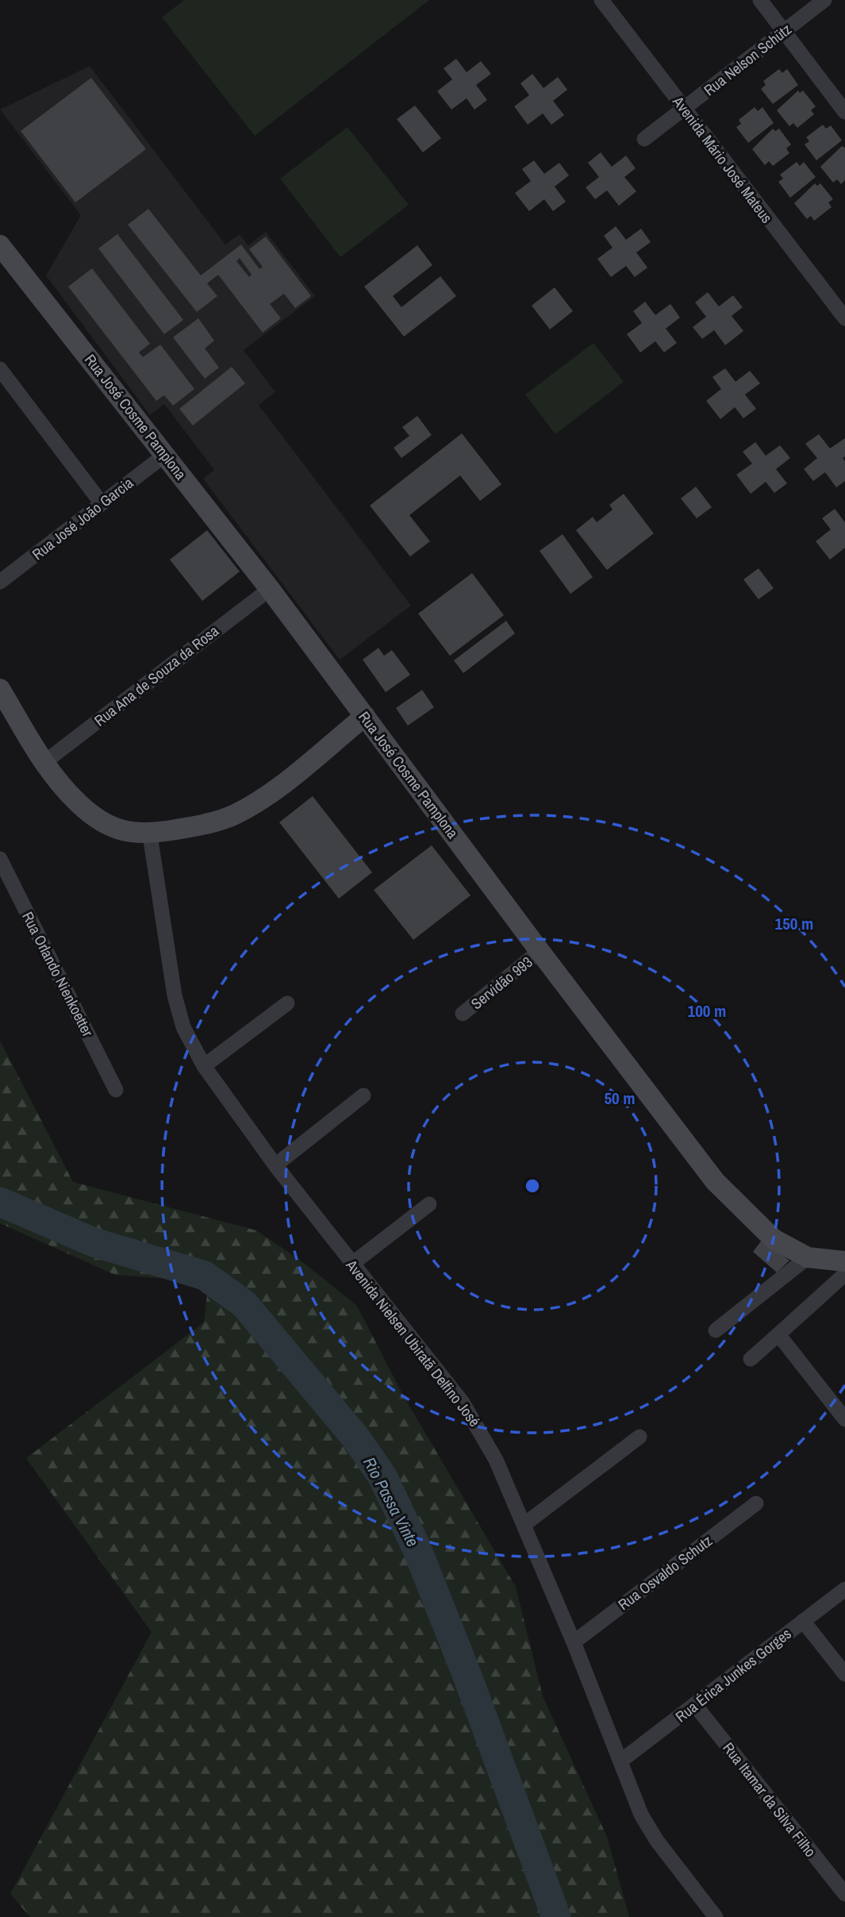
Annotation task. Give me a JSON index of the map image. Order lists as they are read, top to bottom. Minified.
{"streets":{"main road":["Rua José Cosme Pamplona"],"street":["Rua Nelson Schütz","Avenida Mário José Mateus","Rua José João Garcia","Rua Ana de Souza da Rosa","Rua Orlando Nienkoetter","Servidão 993","Avenida Nielsen Ubiratã Delfino José","Rua Osvaldo Schutz","Rua Érica Junkes Gorges","Rua Itamar da Silva Filho"]},"crossings":[["Rua Nelson Schütz","Avenida Mário José Mateus"],["Rua José Cosme Pamplona","Rua José João Garcia"],["Rua José Cosme Pamplona","Rua Ana de Souza da Rosa"],["Rua José Cosme Pamplona","Servidão 993"],["Avenida Nielsen Ubiratã Delfino José","Rua Osvaldo Schutz"],["Avenida Nielsen Ubiratã Delfino José","Rua Érica Junkes Gorges"],["Rua Érica Junkes Gorges","Rua Itamar da Silva Filho"]],"water":["Rio Passa Vinte"],"rings":["150 m","100 m","50 m"]}
